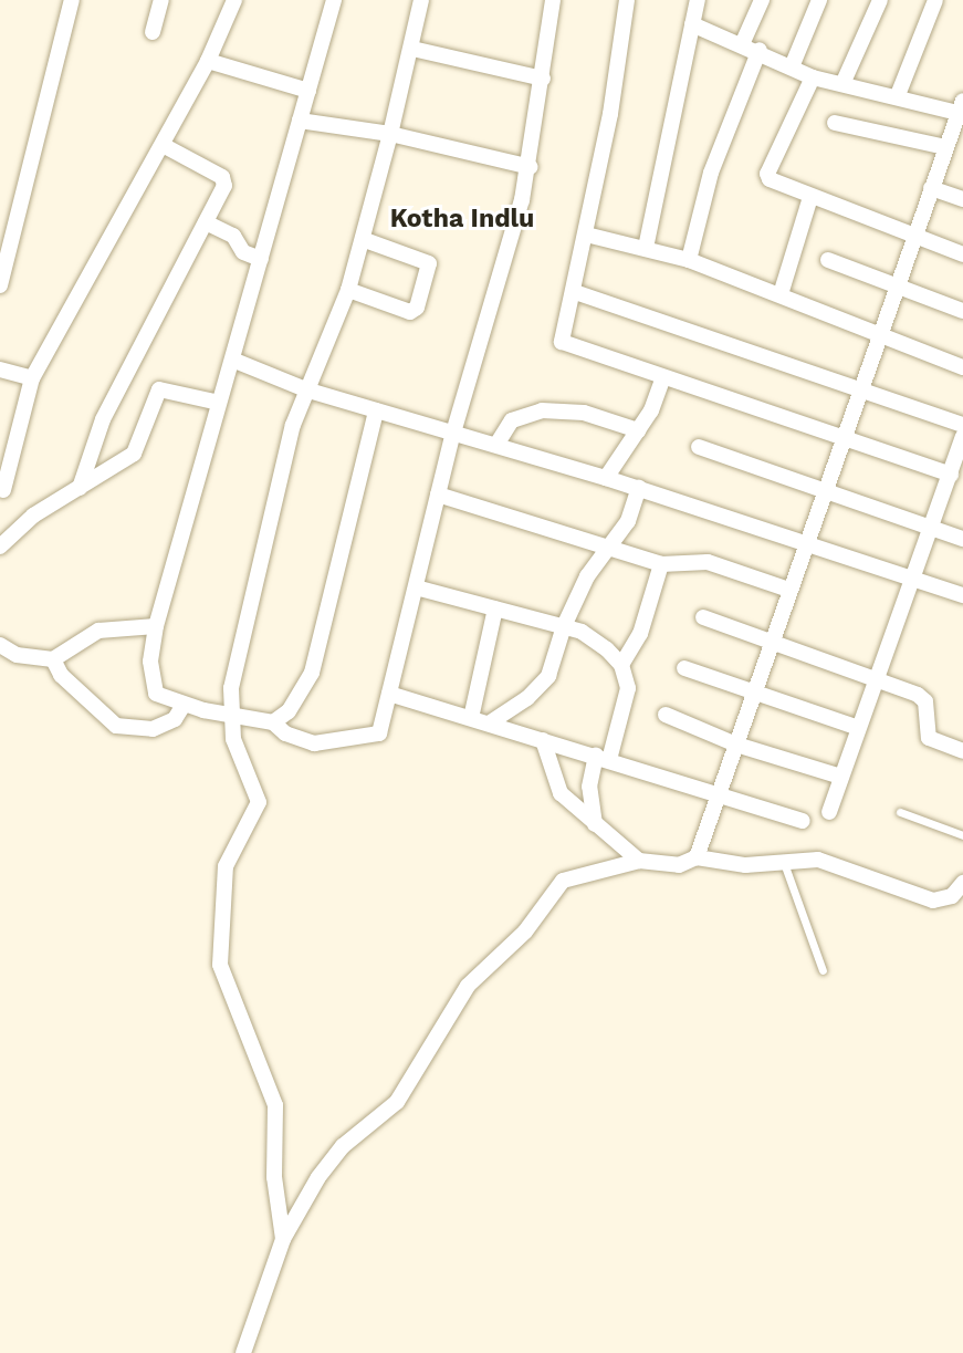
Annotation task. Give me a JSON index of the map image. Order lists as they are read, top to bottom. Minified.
{"districts":["Kotha Indlu"]}
